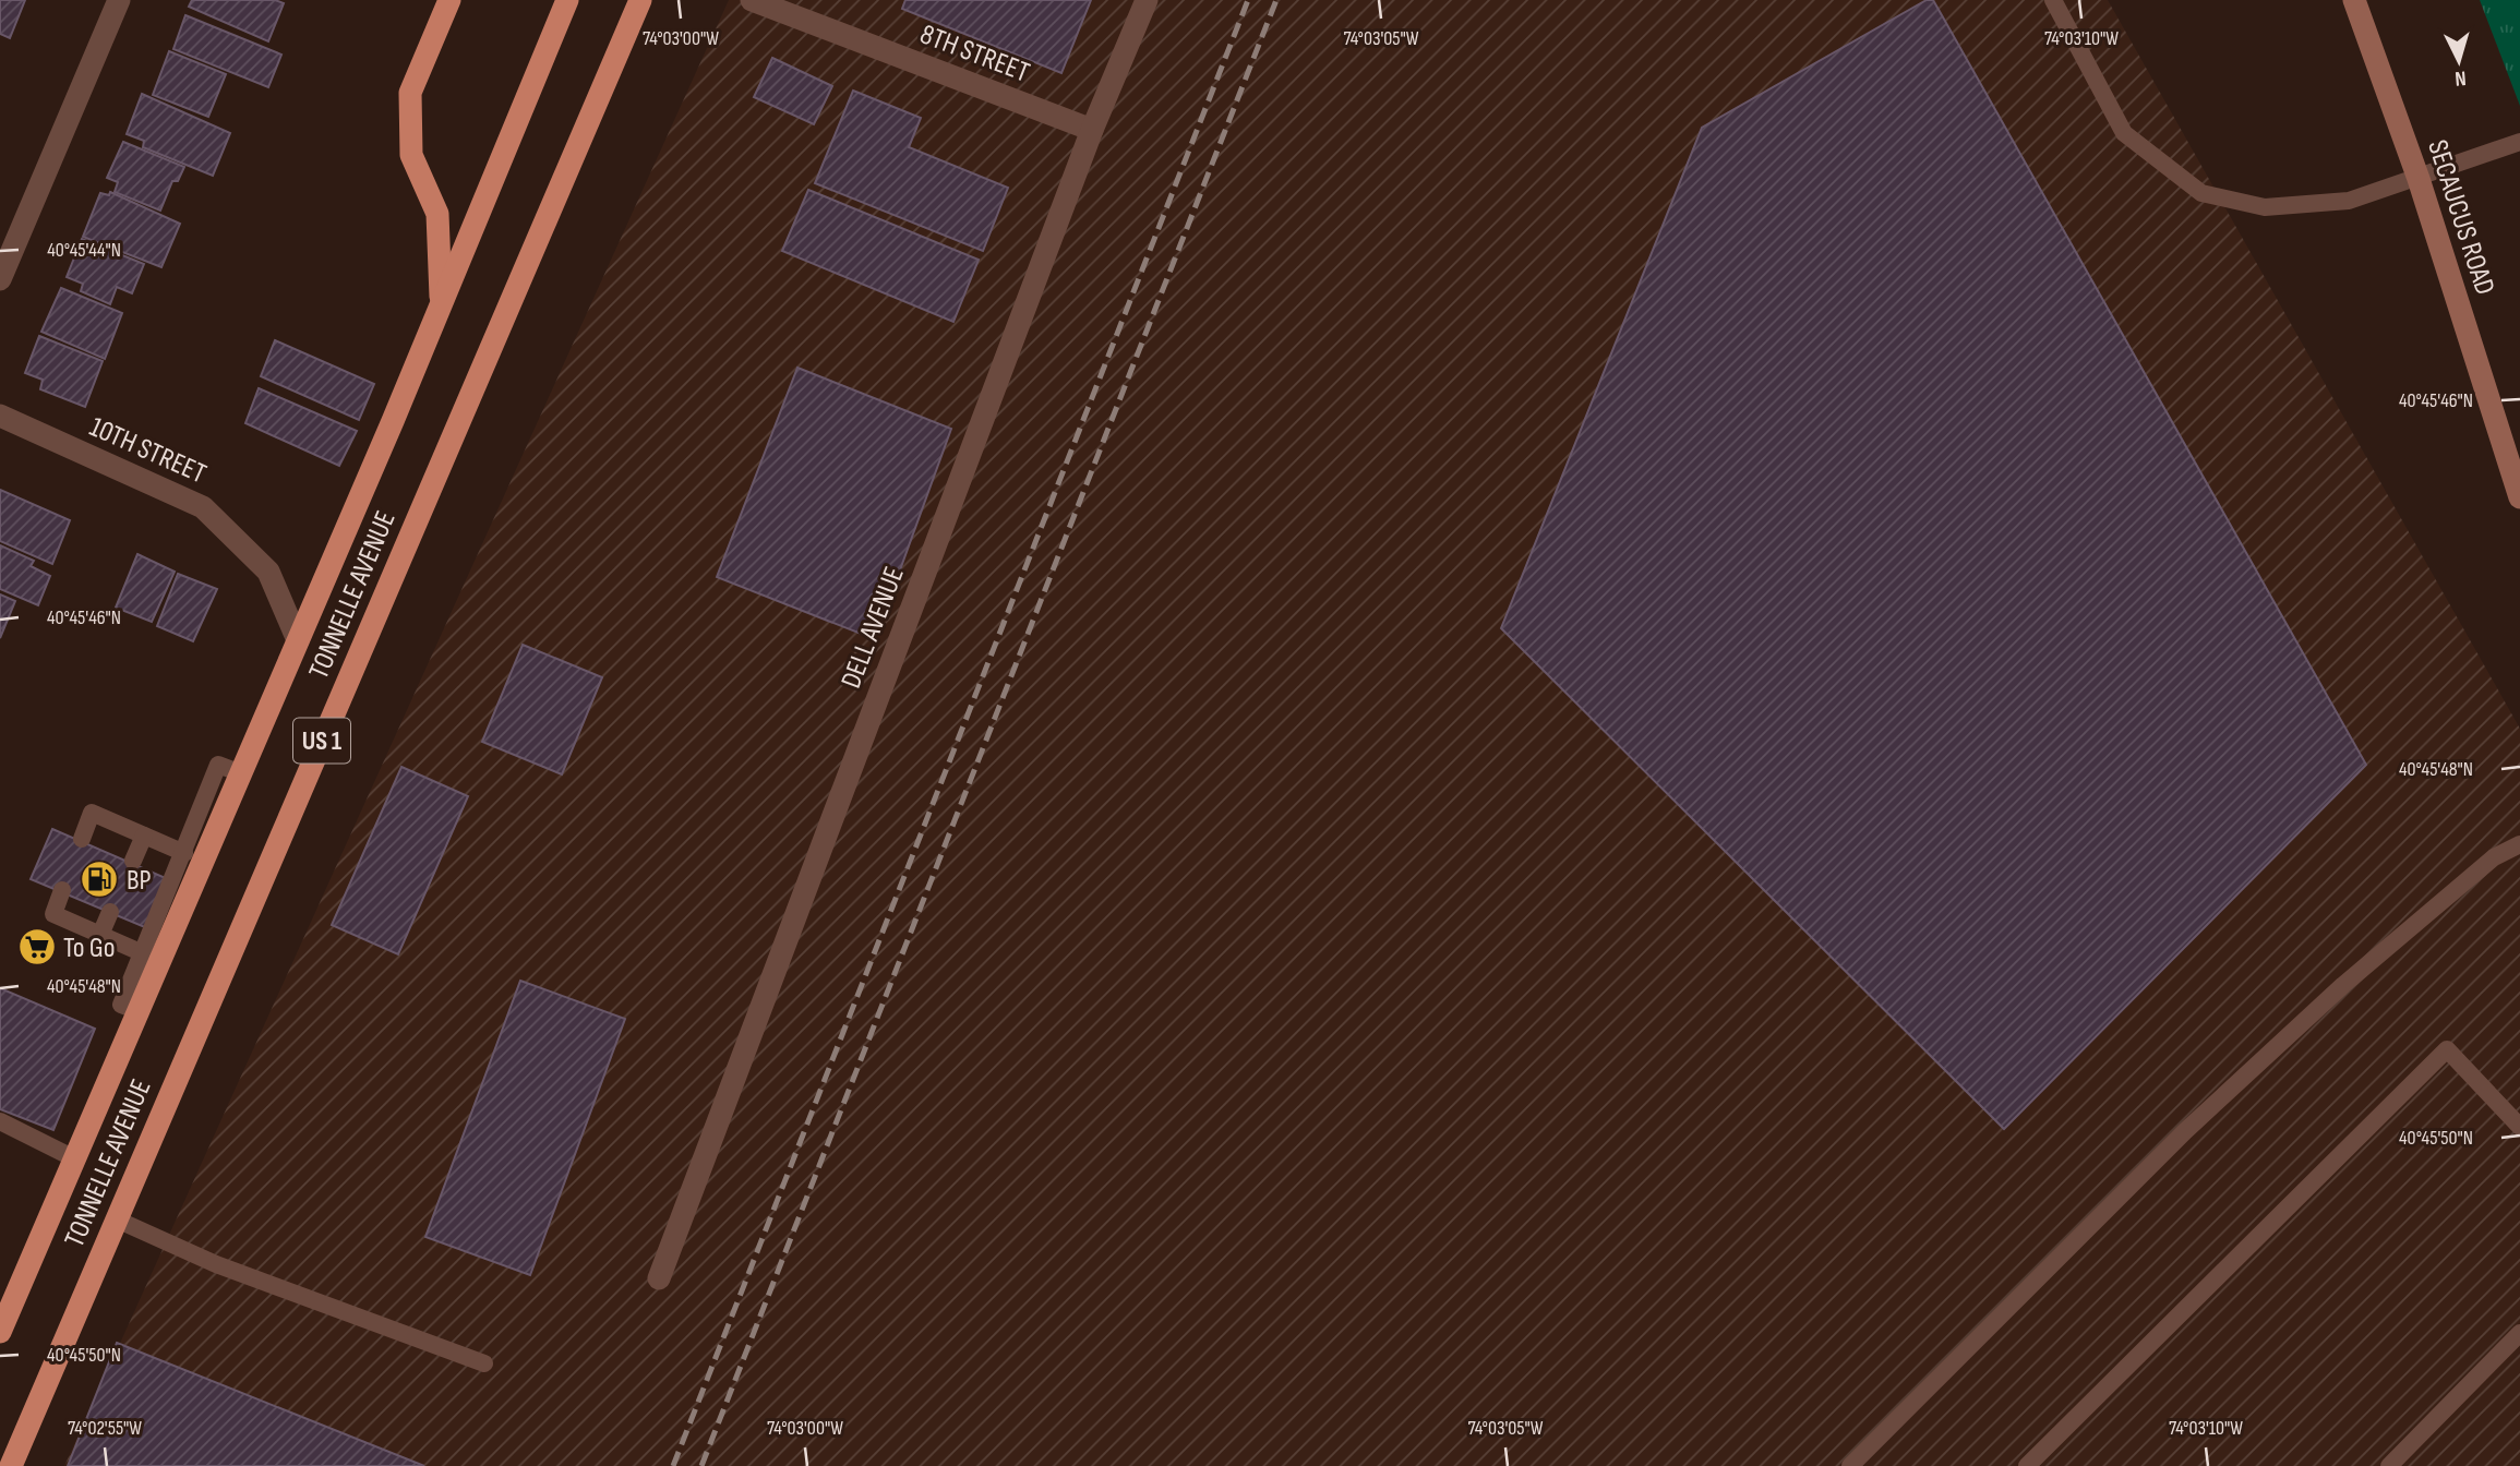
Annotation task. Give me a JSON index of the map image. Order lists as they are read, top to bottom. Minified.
{"streets":{"highway":["TONNELLE AVENUE","US 1"],"main road":["SECAUCUS ROAD"],"street":["8TH STREET","10TH STREET","DELL AVENUE"]},"crossings":[["8TH STREET","DELL AVENUE"],["10TH STREET","TONNELLE AVENUE"]],"places":{"fuel station":["BP"],"supermarket":["To Go"]},"north":"bottom","coordinates":["74°03'00\"W","74°03'05\"W","74°03'10\"W","40°45'44\"N","40°45'46\"N","40°45'48\"N","40°45'50\"N","74°02'55\"W"]}
